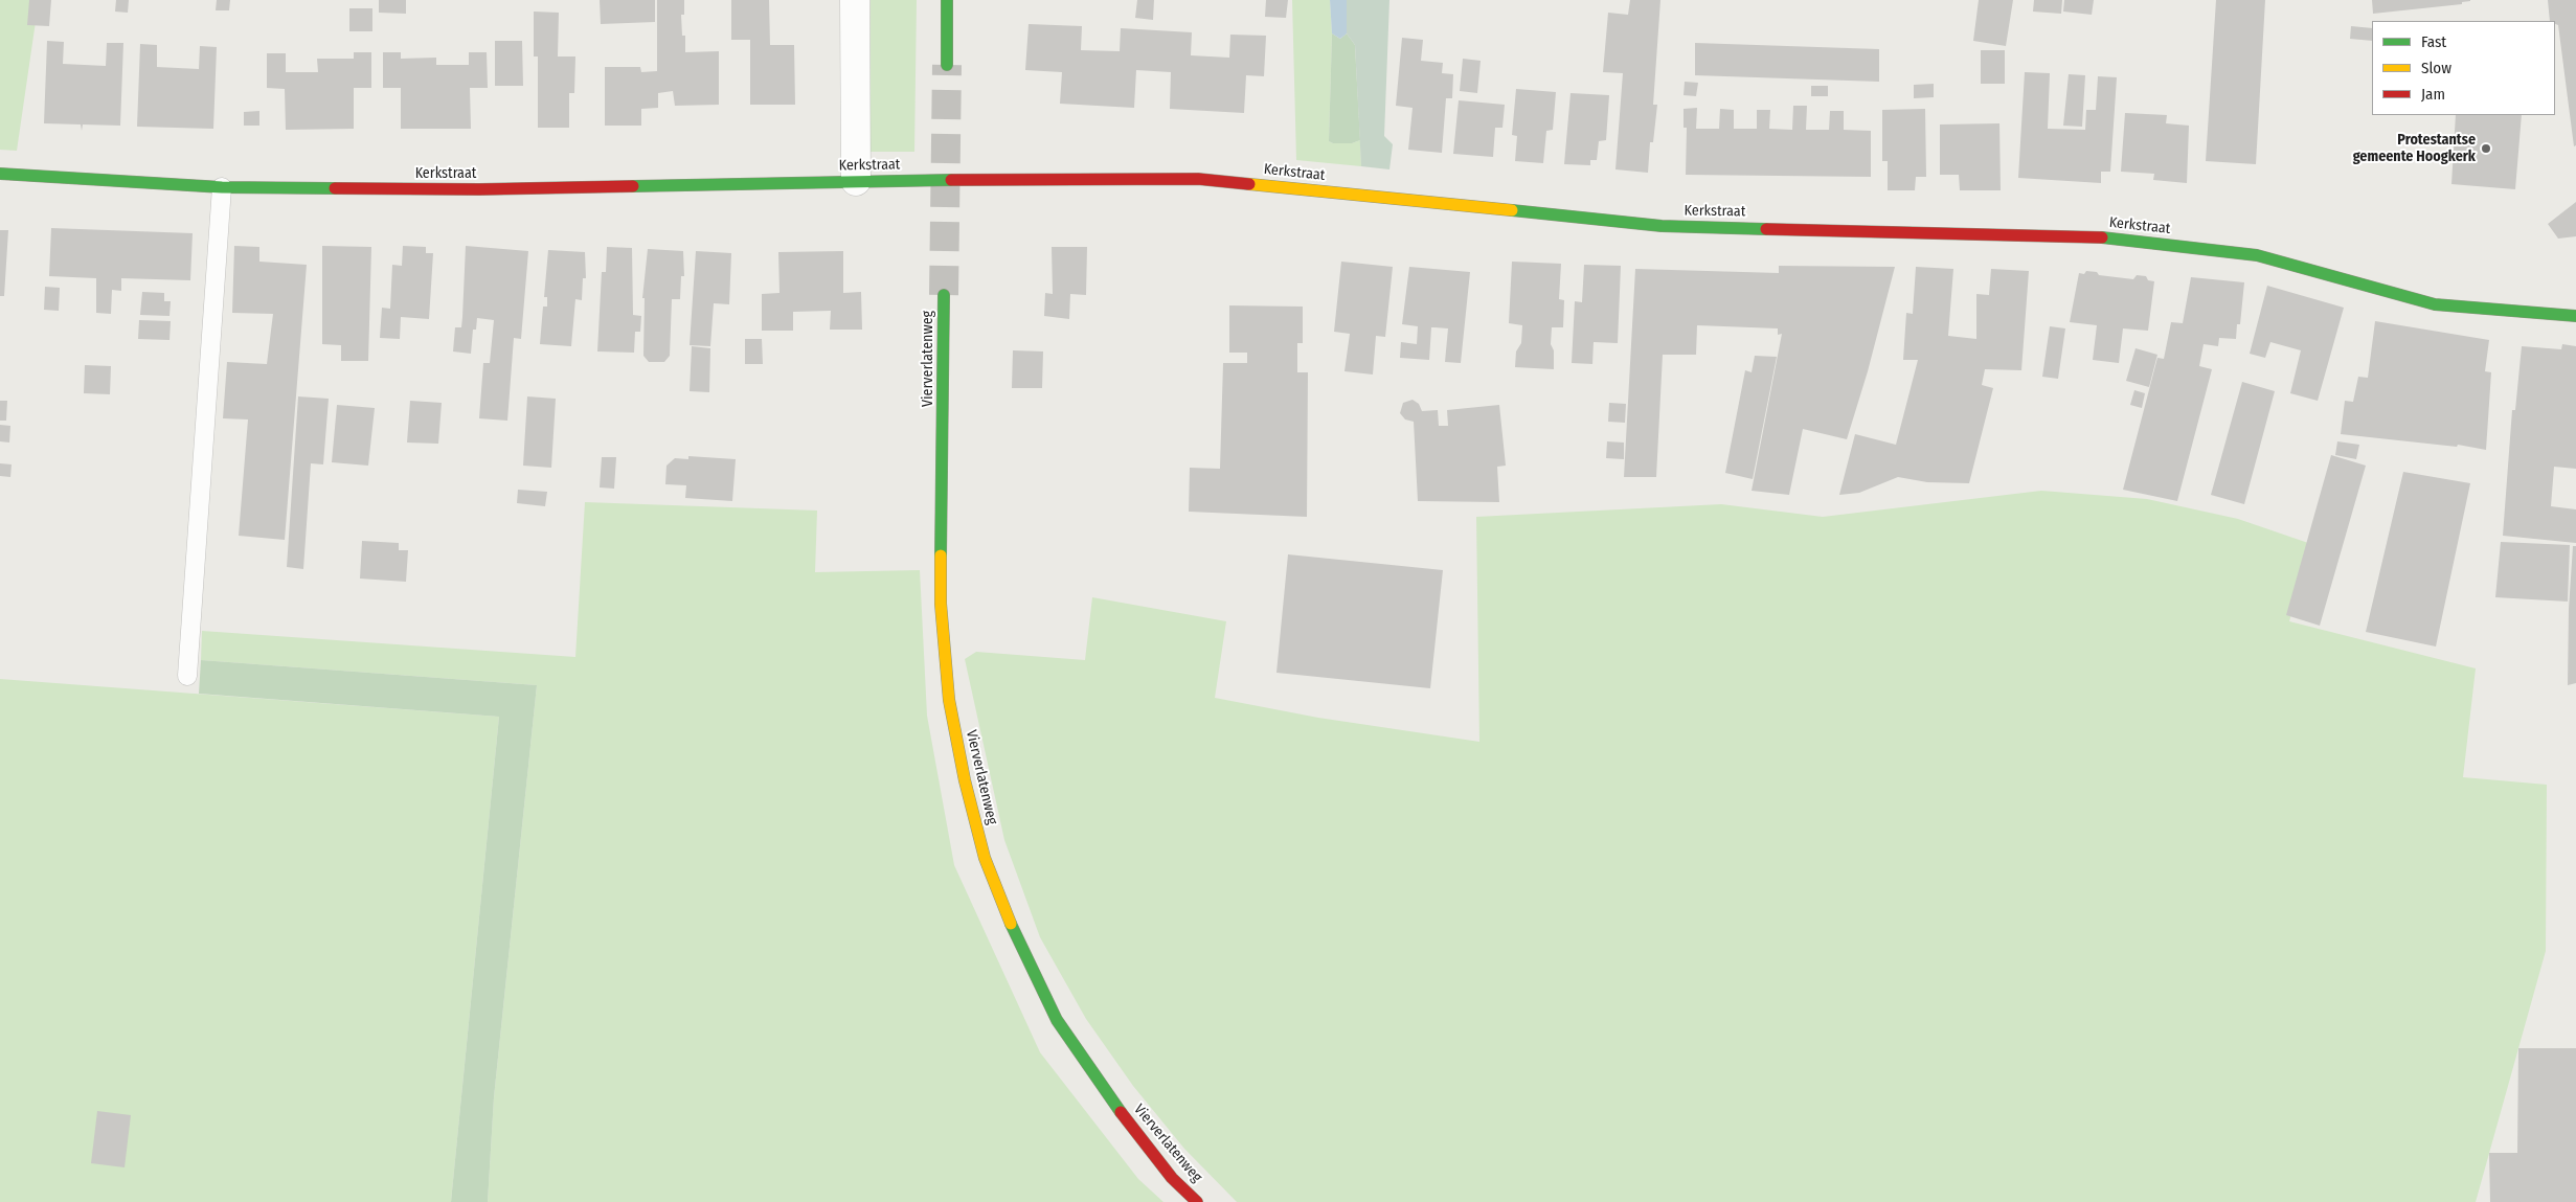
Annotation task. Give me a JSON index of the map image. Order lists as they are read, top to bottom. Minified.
{"streets":{"street":["Kerkstraat","Vierverlatenweg"]},"places":["Protestantse gemeente Hoogkerk"],"legend":["Fast","Slow","Jam"]}
